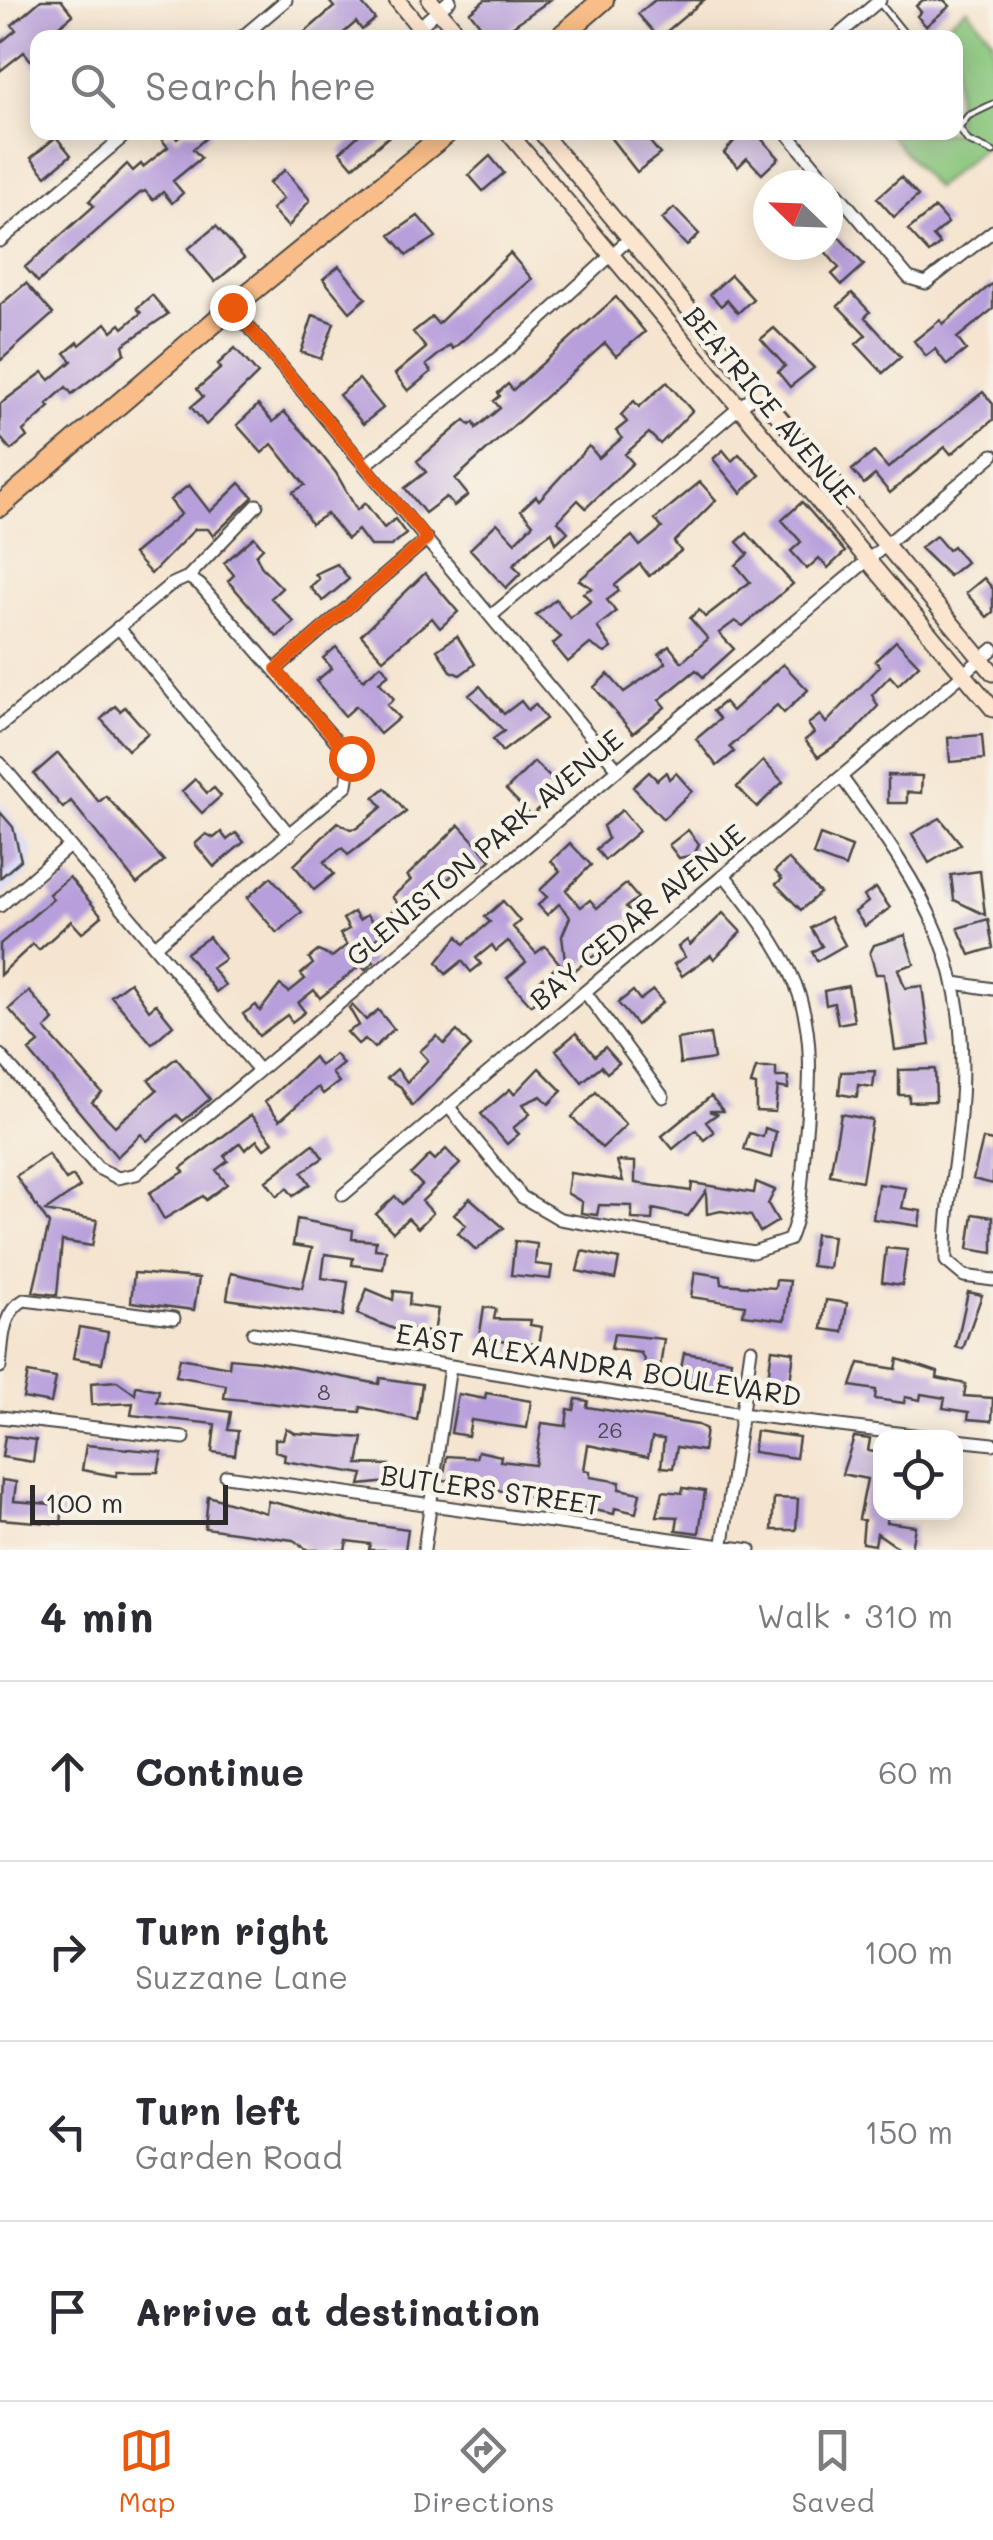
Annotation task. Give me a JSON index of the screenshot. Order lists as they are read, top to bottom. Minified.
{"streets":{"main road":["BEATRICE AVENUE"],"street":["GLENISTON PARK AVENUE","BAY CEDAR AVENUE","EAST ALEXANDRA BOULEVARD","BUTLERS STREET"]},"crossings":[["BEATRICE AVENUE","GLENISTON PARK AVENUE"],["BEATRICE AVENUE","BAY CEDAR AVENUE"]],"house_numbers":["8","26"],"scale_bar":"100 m","north":"top left","page":{"search":"Search here","scale":"100 m","heading":["4 min","Walk · 310 m"],"list":[["Continue","60 m"],["Turn right","Suzzane Lane","100 m"],["Turn left","Garden Road","150 m"],"Arrive at destination"],"nav":["Map","Directions","Saved"]}}
